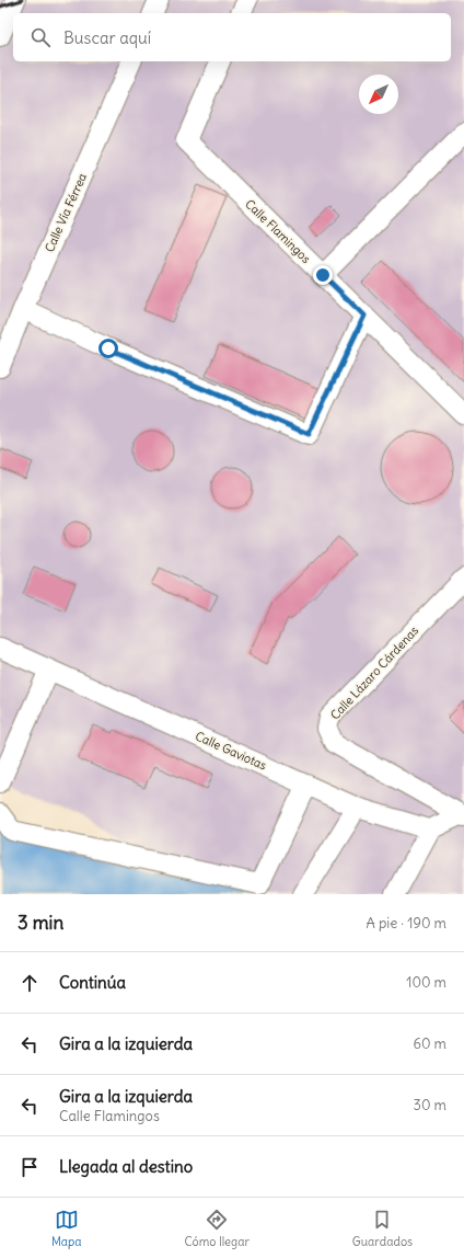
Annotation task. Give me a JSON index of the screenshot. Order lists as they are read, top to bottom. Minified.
{"streets":{"street":["Calle Vía Férrea","Calle Flamingos","Calle Lázaro Cárdenas","Calle Gaviotas"]},"north":"bottom left","page":{"search":"Buscar aquí","heading":["3 min","A pie · 190 m"],"list":[["Continúa","100 m"],["Gira a la izquierda","60 m"],["Gira a la izquierda","Calle Flamingos","30 m"],"Llegada al destino"],"nav":["Mapa","Cómo llegar","Guardados"]}}
